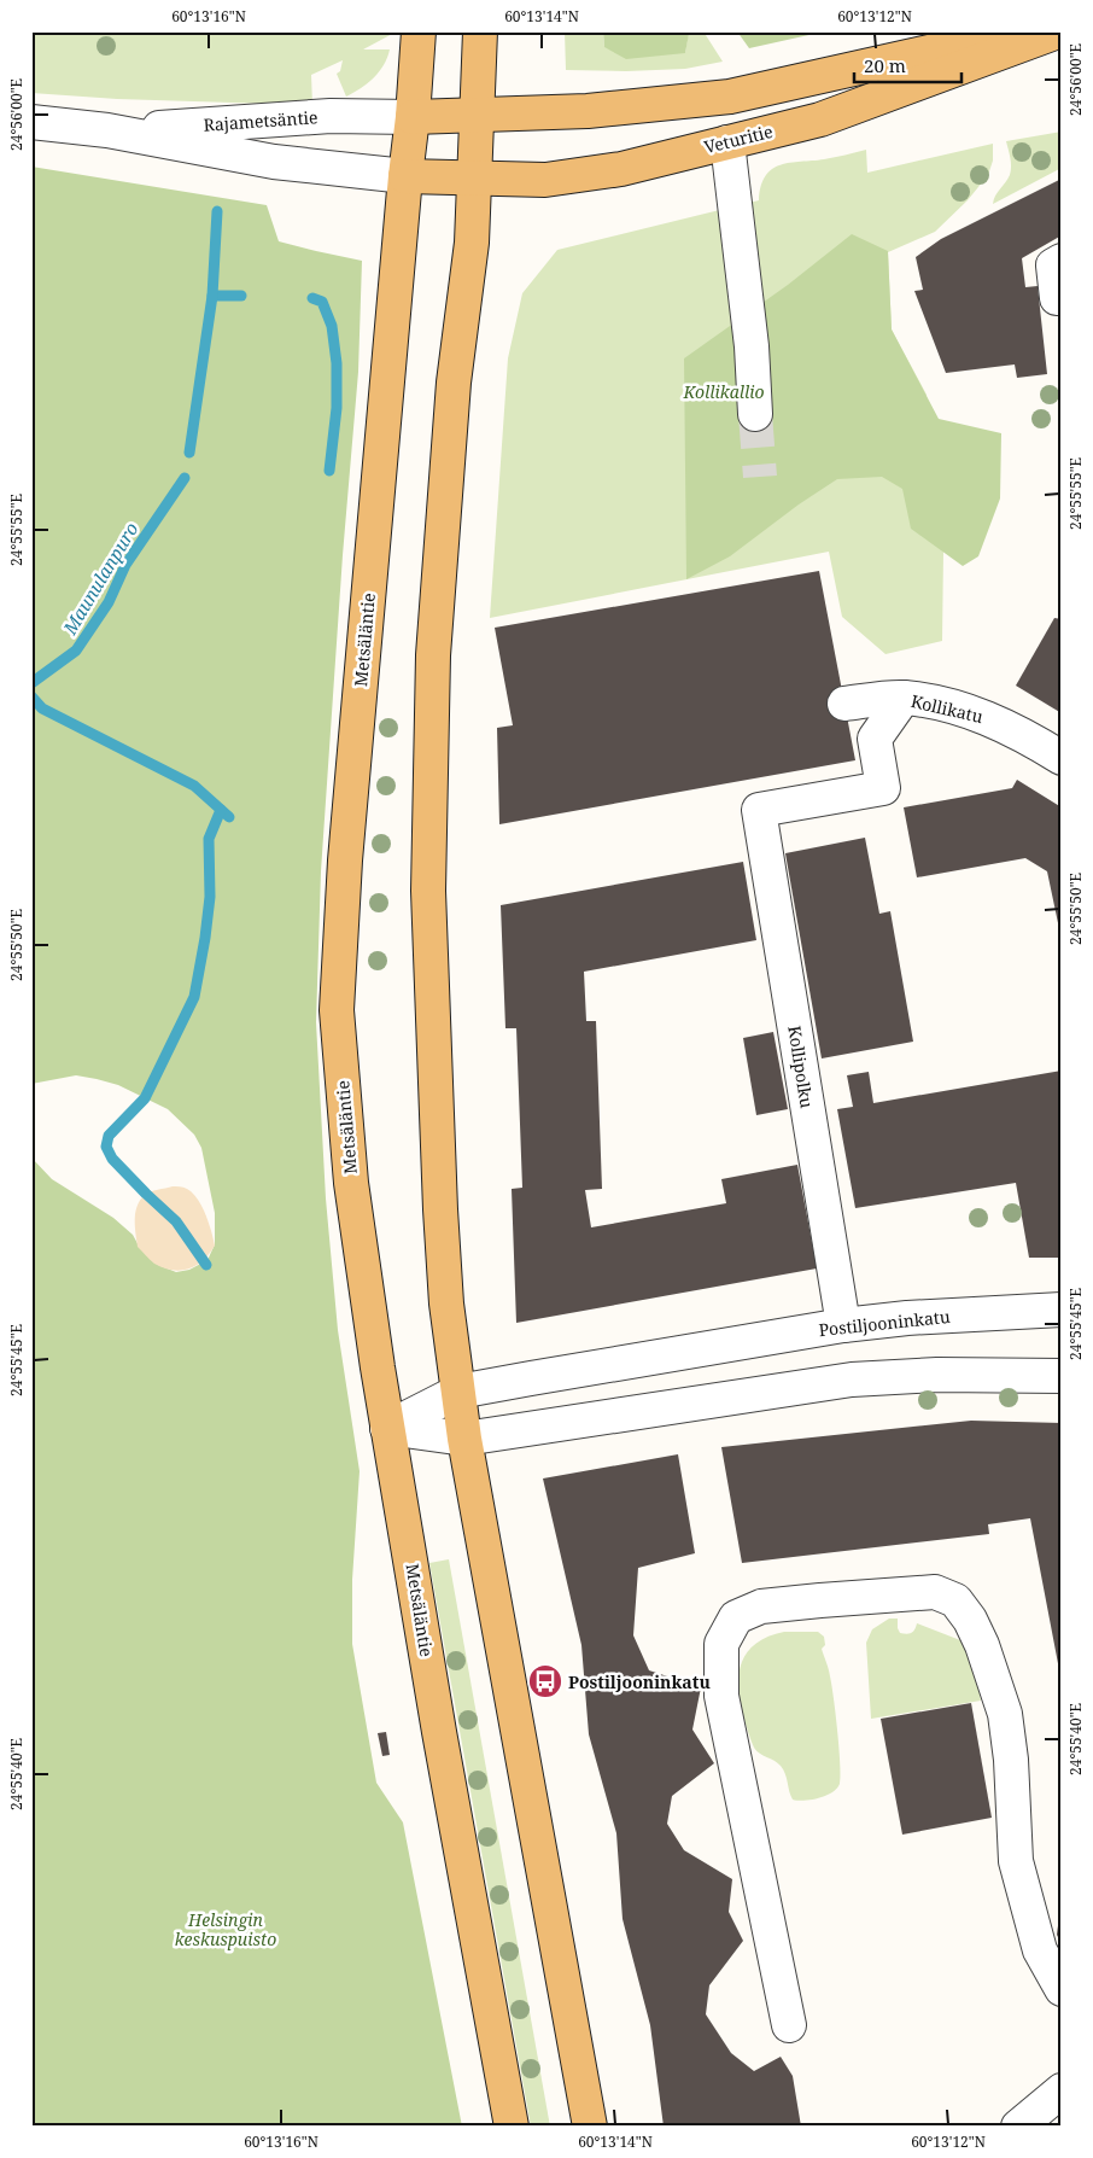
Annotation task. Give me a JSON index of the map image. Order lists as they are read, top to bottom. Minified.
{"streets":{"main road":["Veturitie","Metsäläntie"],"street":["Rajametsäntie","Kollikatu","Kollipolku","Postiljooninkatu"]},"crossings":[["Rajametsäntie","Veturitie"],["Rajametsäntie","Metsäläntie"],["Veturitie","Metsäläntie"],["Metsäläntie","Postiljooninkatu"],["Kollikatu","Kollipolku"],["Kollipolku","Postiljooninkatu"]],"water":["Maunulanpuro"],"parks":["Kollikallio","Helsingin keskuspuisto"],"places":{"bus stop":["Postiljooninkatu"]},"scale_bar":"20 m","coordinates":["60°13'16\"N","60°13'14\"N","60°13'12\"N","24°56'00\"E","24°55'55\"E","24°55'50\"E","24°55'45\"E","24°55'40\"E"]}
